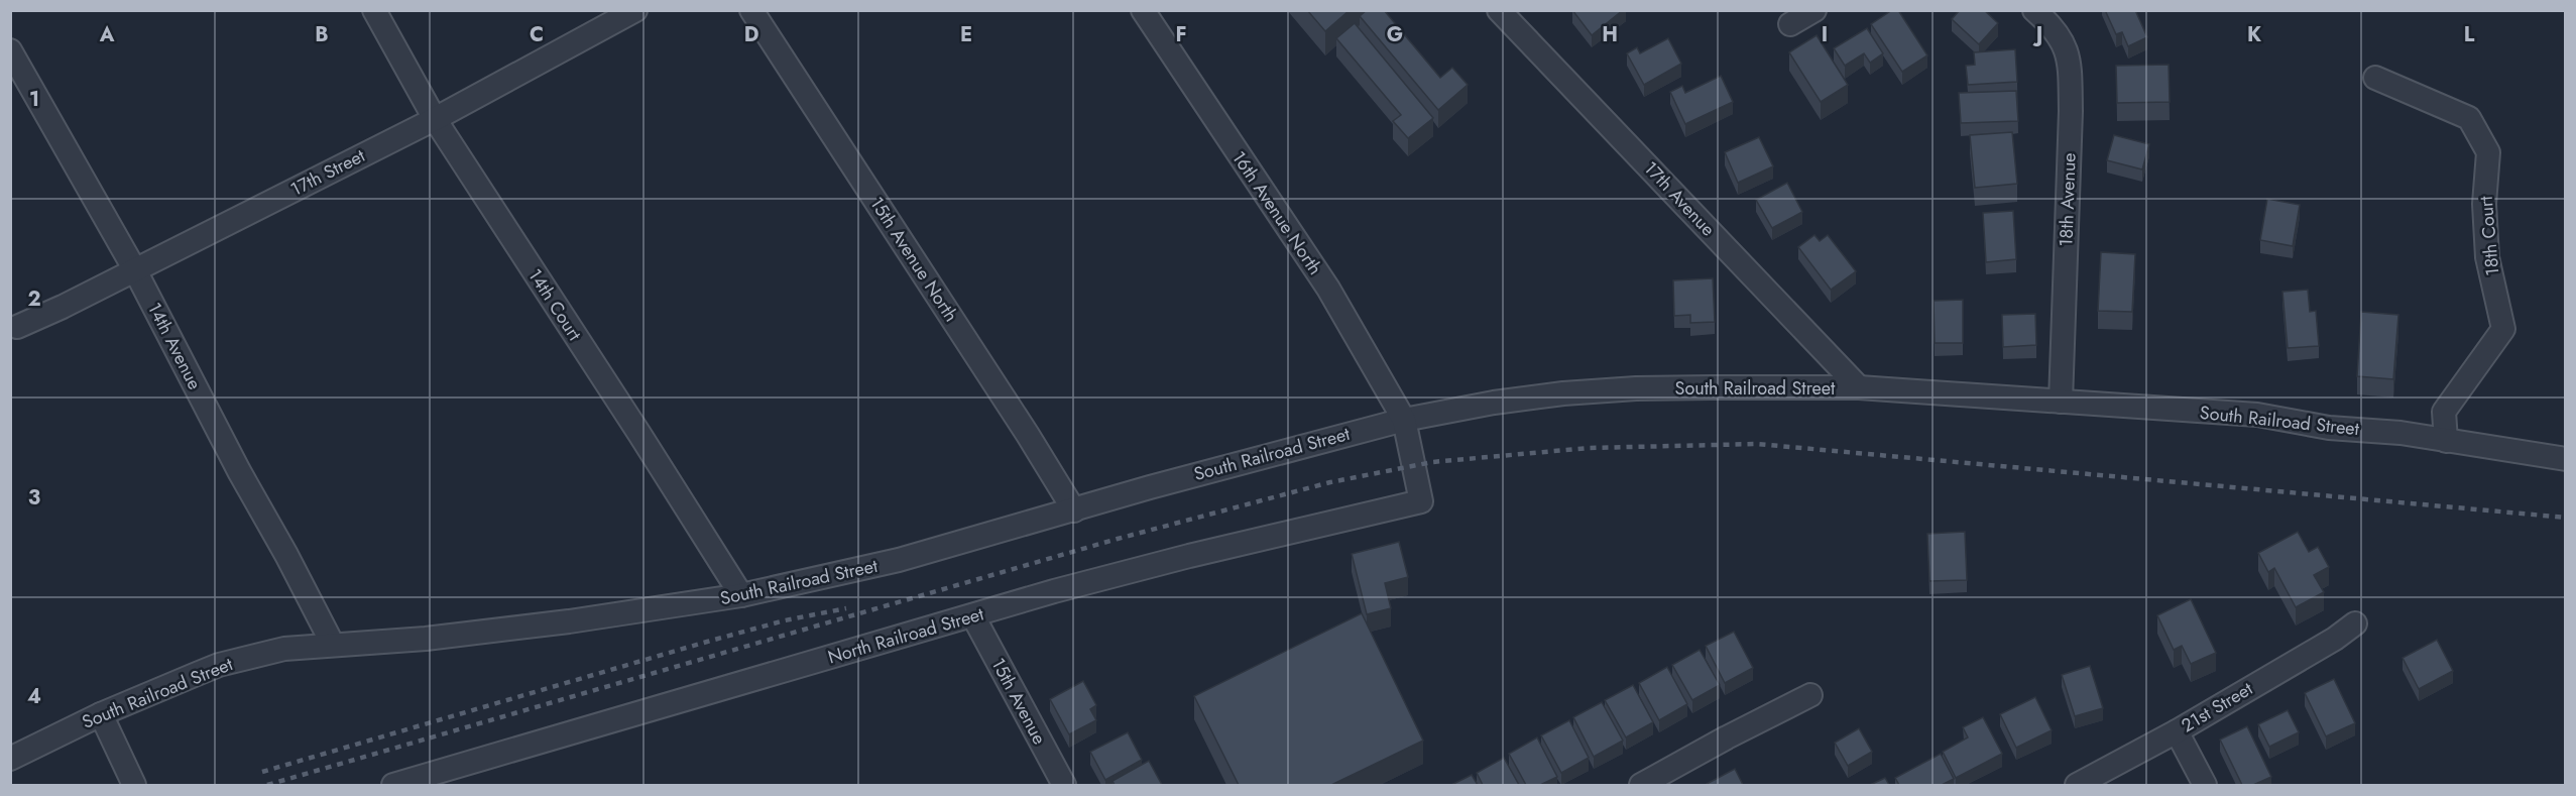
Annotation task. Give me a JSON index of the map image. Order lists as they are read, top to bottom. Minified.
{"streets":{"street":["17th Street","17th Avenue","18th Avenue","16th Avenue North","18th Court","15th Avenue North","14th Court","14th Avenue","South Railroad Street","North Railroad Street","15th Avenue","21st Street"]},"crossings":[["17th Street","14th Court"],["17th Street","14th Avenue"],["17th Avenue","South Railroad Street"],["18th Avenue","South Railroad Street"],["16th Avenue North","South Railroad Street"],["16th Avenue North","North Railroad Street"],["18th Court","South Railroad Street"],["15th Avenue North","South Railroad Street"],["14th Court","South Railroad Street"],["14th Avenue","South Railroad Street"],["North Railroad Street","15th Avenue"]],"grid":{"columns":["A","B","C","D","E","F","G","H","I","J","K","L"],"rows":["1","2","3","4"]}}
